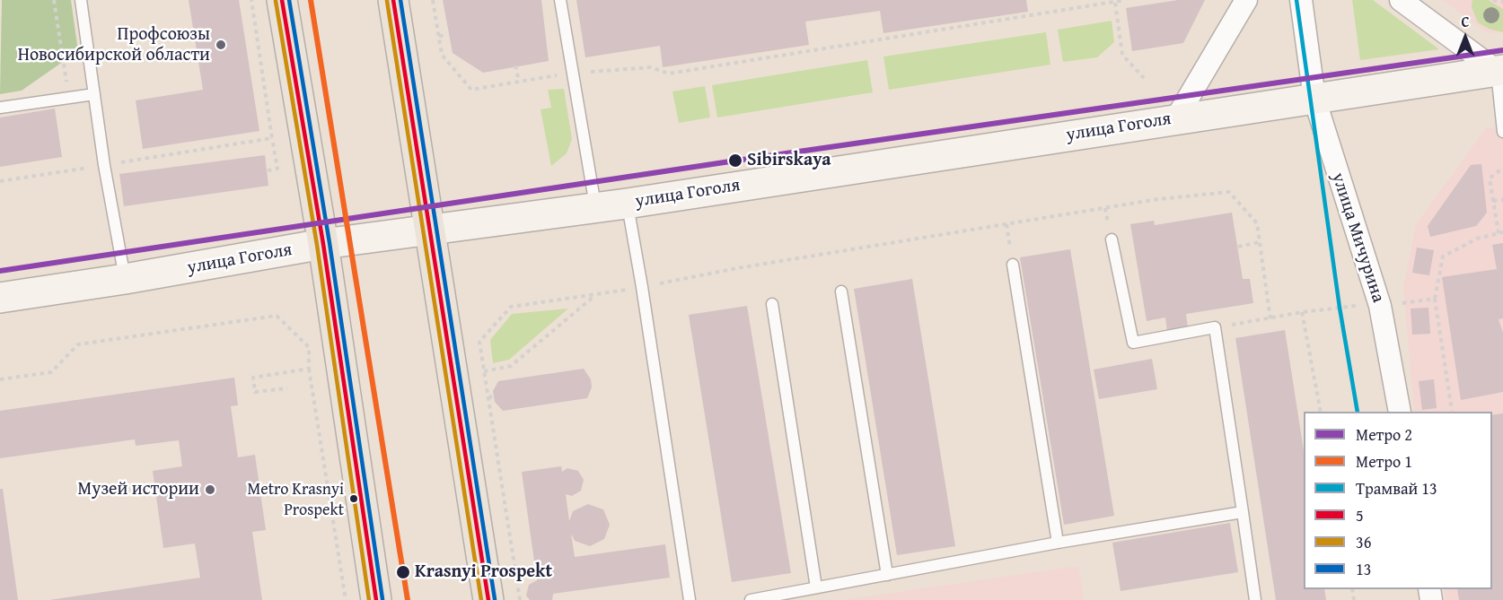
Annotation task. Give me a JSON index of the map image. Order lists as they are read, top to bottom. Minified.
{"streets":{"main road":["улица Гоголя"],"street":["улица Мичурина"]},"crossings":[["улица Гоголя","улица Мичурина"]],"places":["Профсоюзы Новосибирской области","Sibirskaya","Музей истории","Metro Krasnyi Prospekt","Krasnyi Prospekt"],"lines":["metro line 1","tram line 13","transit line 5","transit line 13","transit line 36","metro line 2"],"legend":["Метро 2","Метро 1","Трамвай 13","5","36","13"],"north":"top"}
